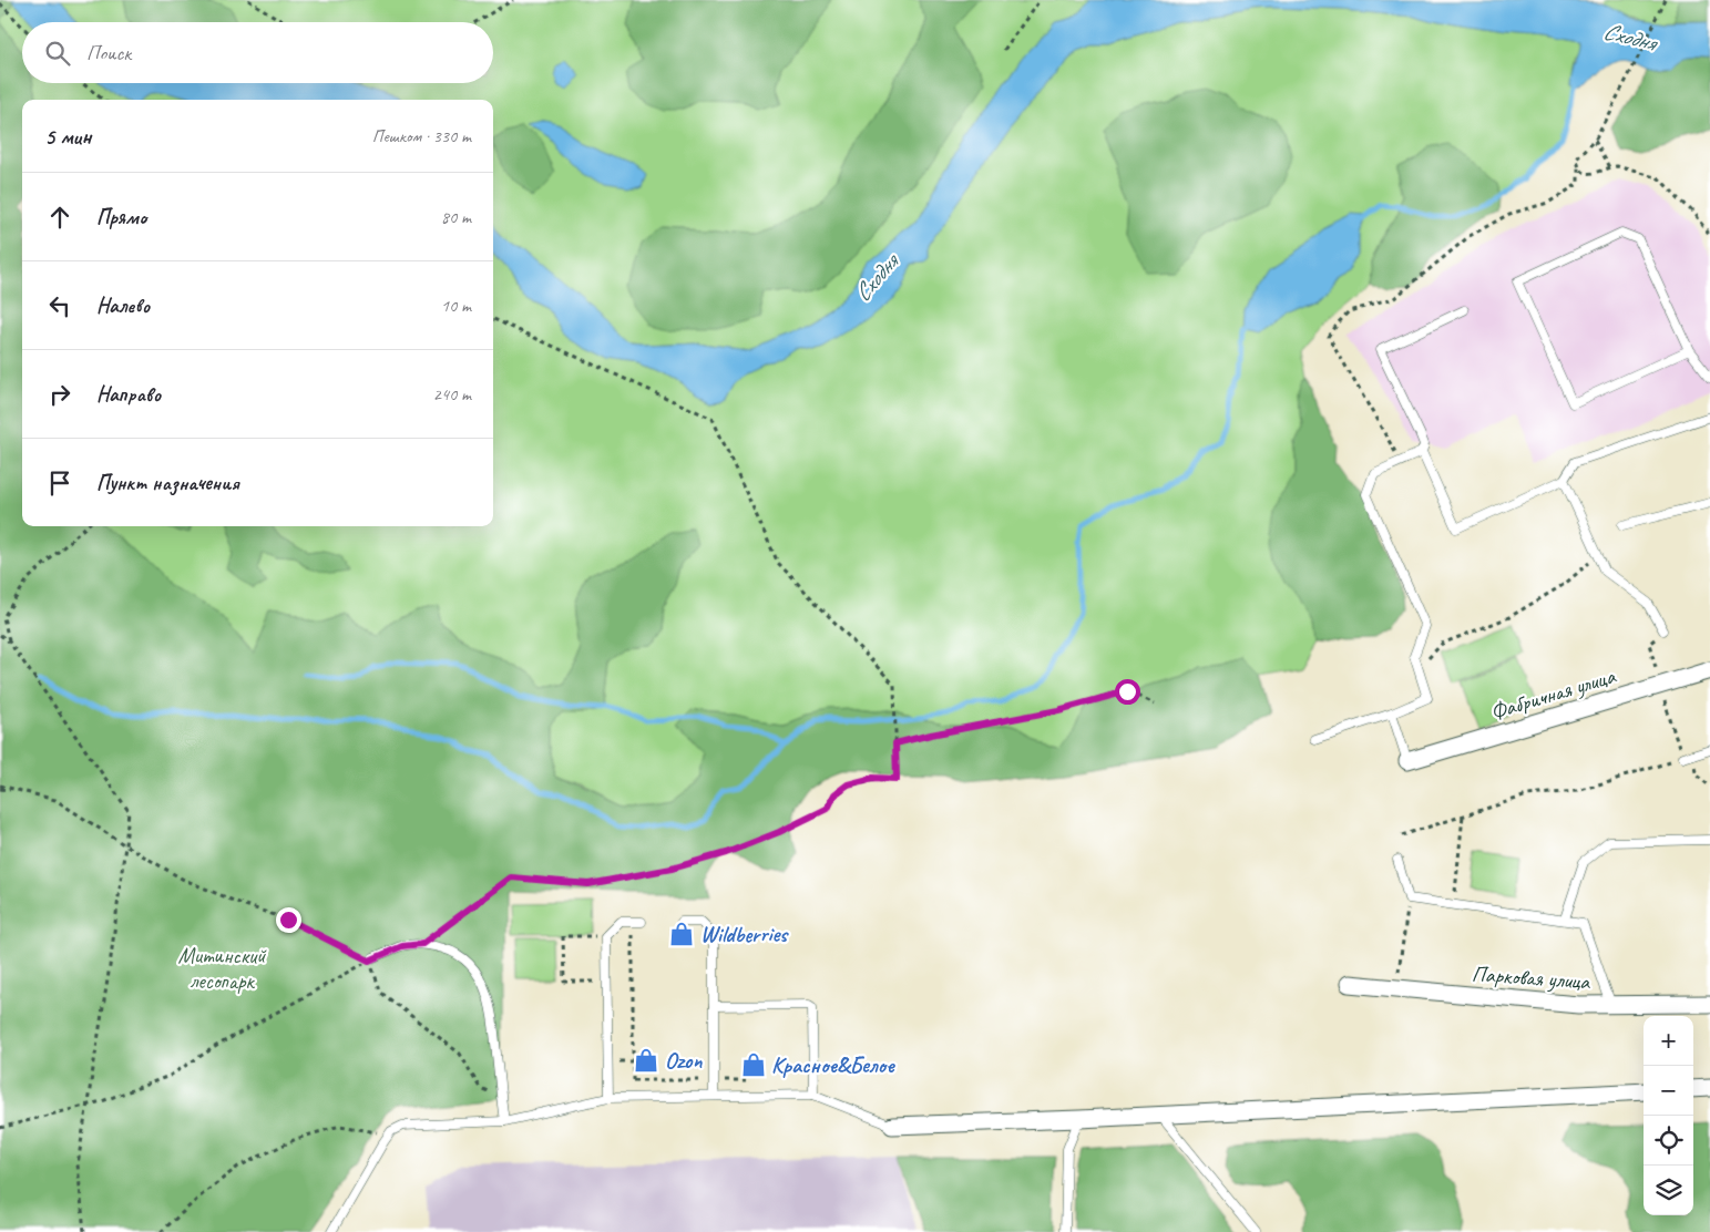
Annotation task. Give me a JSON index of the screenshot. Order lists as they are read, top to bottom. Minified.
{"streets":{"street":["Фабричная улица","Парковая улица"]},"water":["Сходня"],"parks":["Митинский лесопарк"],"places":{"shop":["Wildberries","Ozon","Красное&Белое"]},"page":{"search":"Поиск","heading":["5 мин","Пешком · 330 m"],"list":[["Прямо","80 m"],["Налево","10 m"],["Направо","240 m"],"Пункт назначения"],"map_buttons":["+","−"]}}
